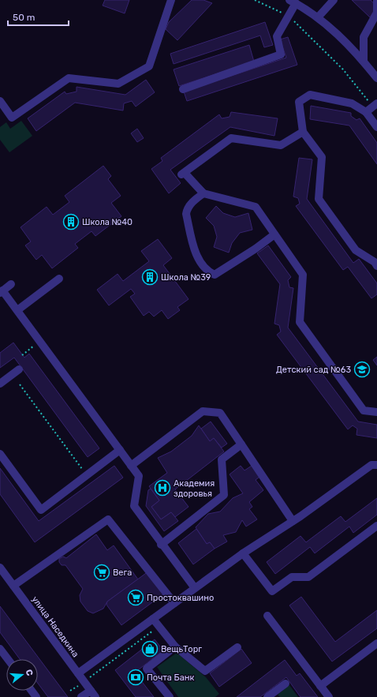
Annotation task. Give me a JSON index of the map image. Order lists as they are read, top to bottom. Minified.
{"streets":{"street":["улица Наседкина"]},"places":{"building":["Школа №40","Школа №39"],"school or university":["Детский сад №63"],"hospital":["Академия здоровья"],"supermarket":["Вега","Простоквашино"],"shop":["ВещьТорг"],"bank":["Почта Банк"]},"scale_bar":"50 m","north":"right"}
